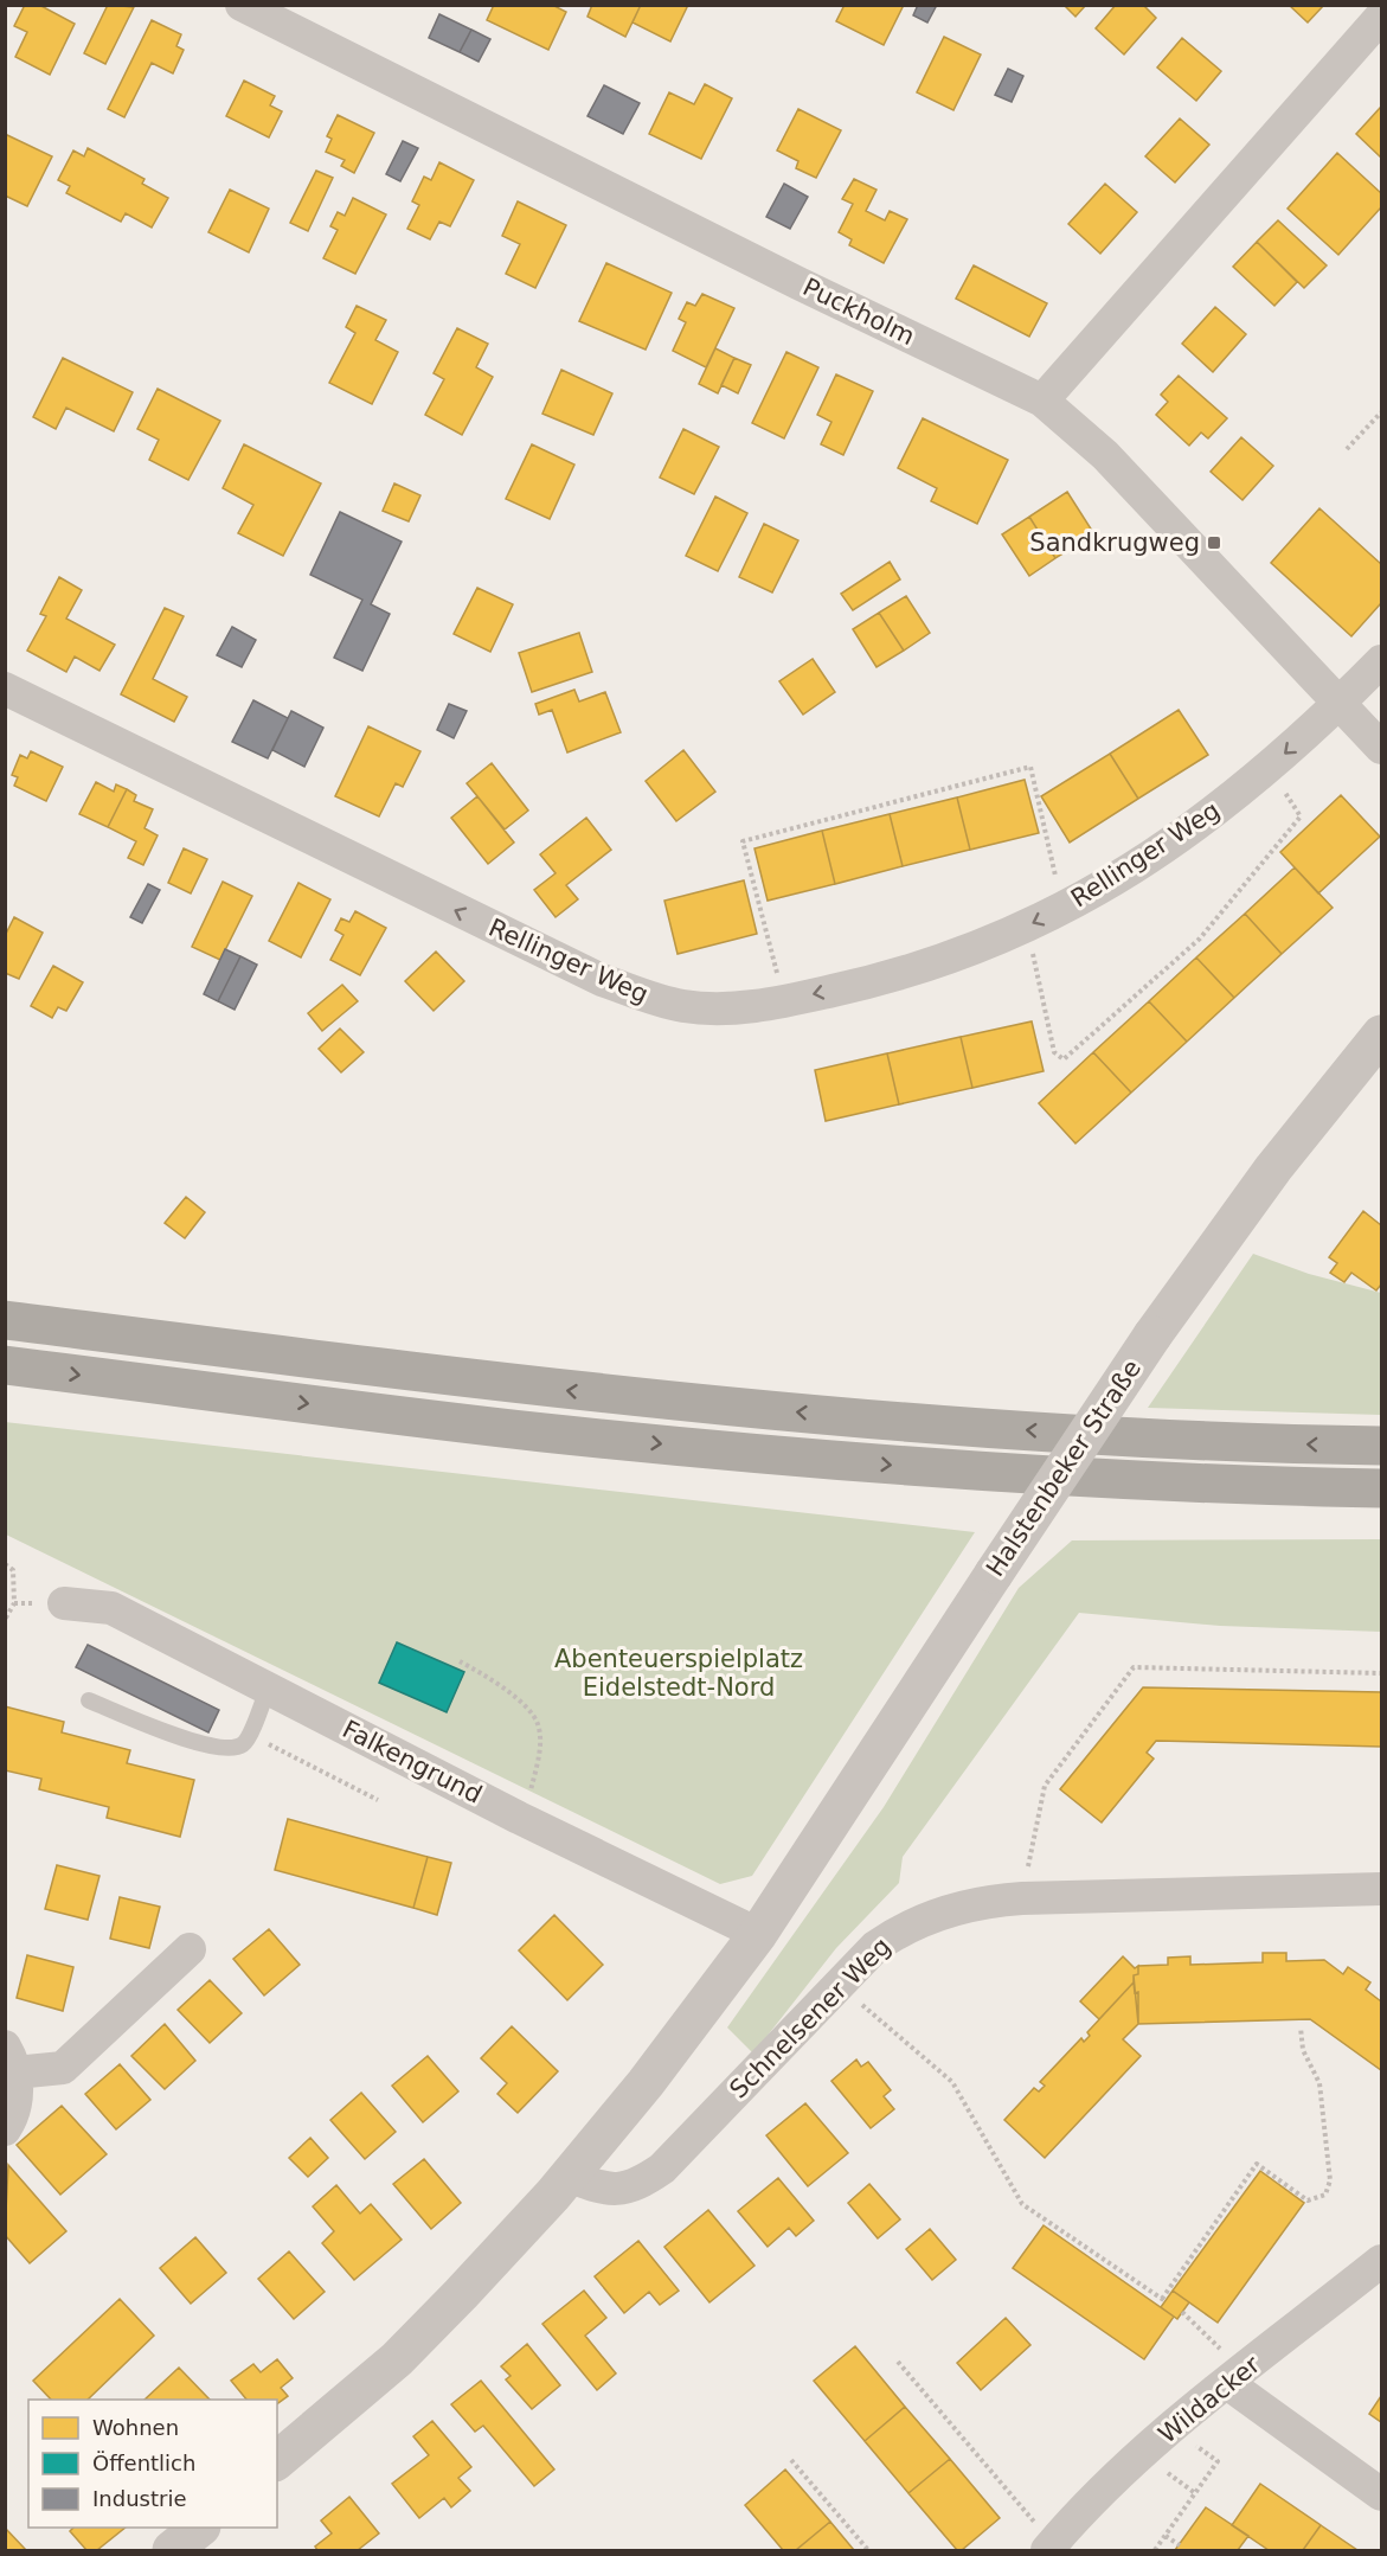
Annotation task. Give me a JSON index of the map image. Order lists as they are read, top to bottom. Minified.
{"streets":{"street":["Puckholm","Rellinger Weg","Halstenbeker Straße","Falkengrund","Schnelsener Weg","Wildacker"]},"crossings":[["Puckholm","Rellinger Weg"],["Halstenbeker Straße","Falkengrund"]],"one_way":["Rellinger Weg"],"parks":["Abenteuerspielplatz Eidelstedt-Nord"],"places":{"transit":["Sandkrugweg"]},"legend":["Wohnen","Öffentlich","Industrie"]}
